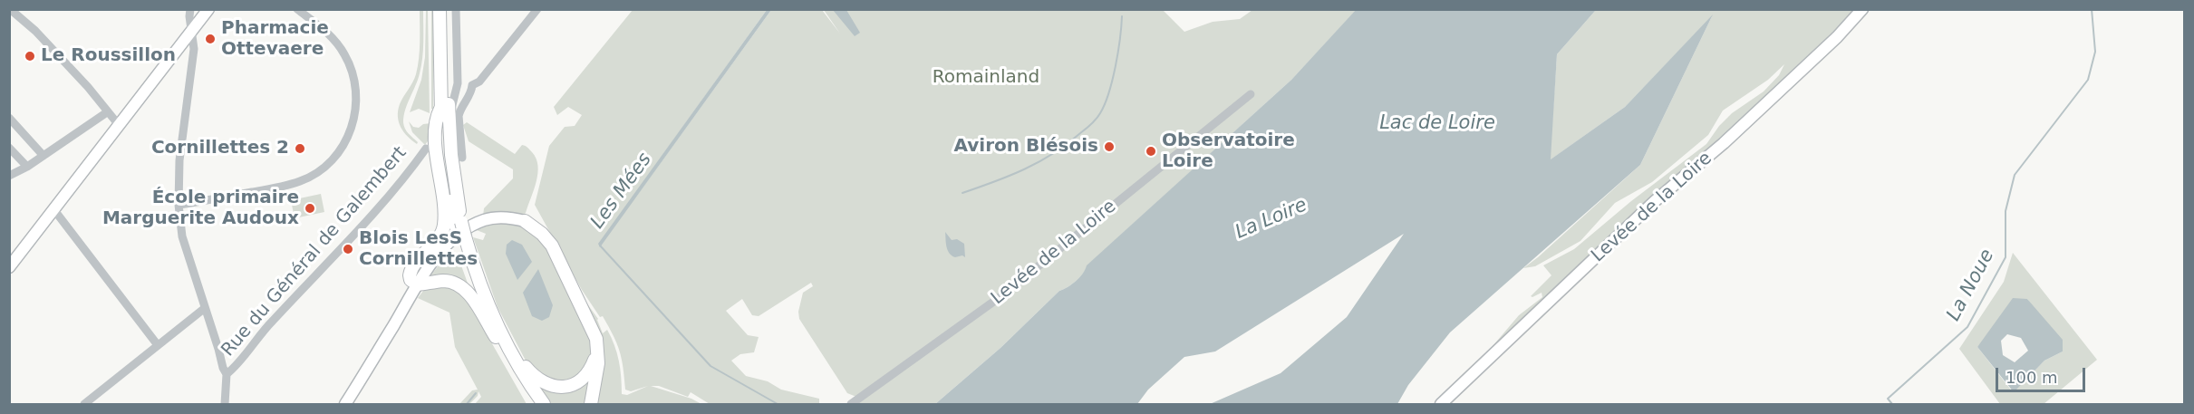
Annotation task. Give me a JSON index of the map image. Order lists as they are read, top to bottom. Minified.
{"streets":{"main road":["Levée de la Loire"],"street":["Rue du Général de Galembert"]},"water":["Lac de Loire","Les Mées","La Loire","La Noue"],"parks":["Romainland"],"places":["Pharmacie Ottevaere","Le Roussillon","Aviron Blésois","Cornillettes 2","Observatoire Loire","École primaire Marguerite Audoux","Blois LesS Cornillettes"],"scale_bar":"100 m"}
